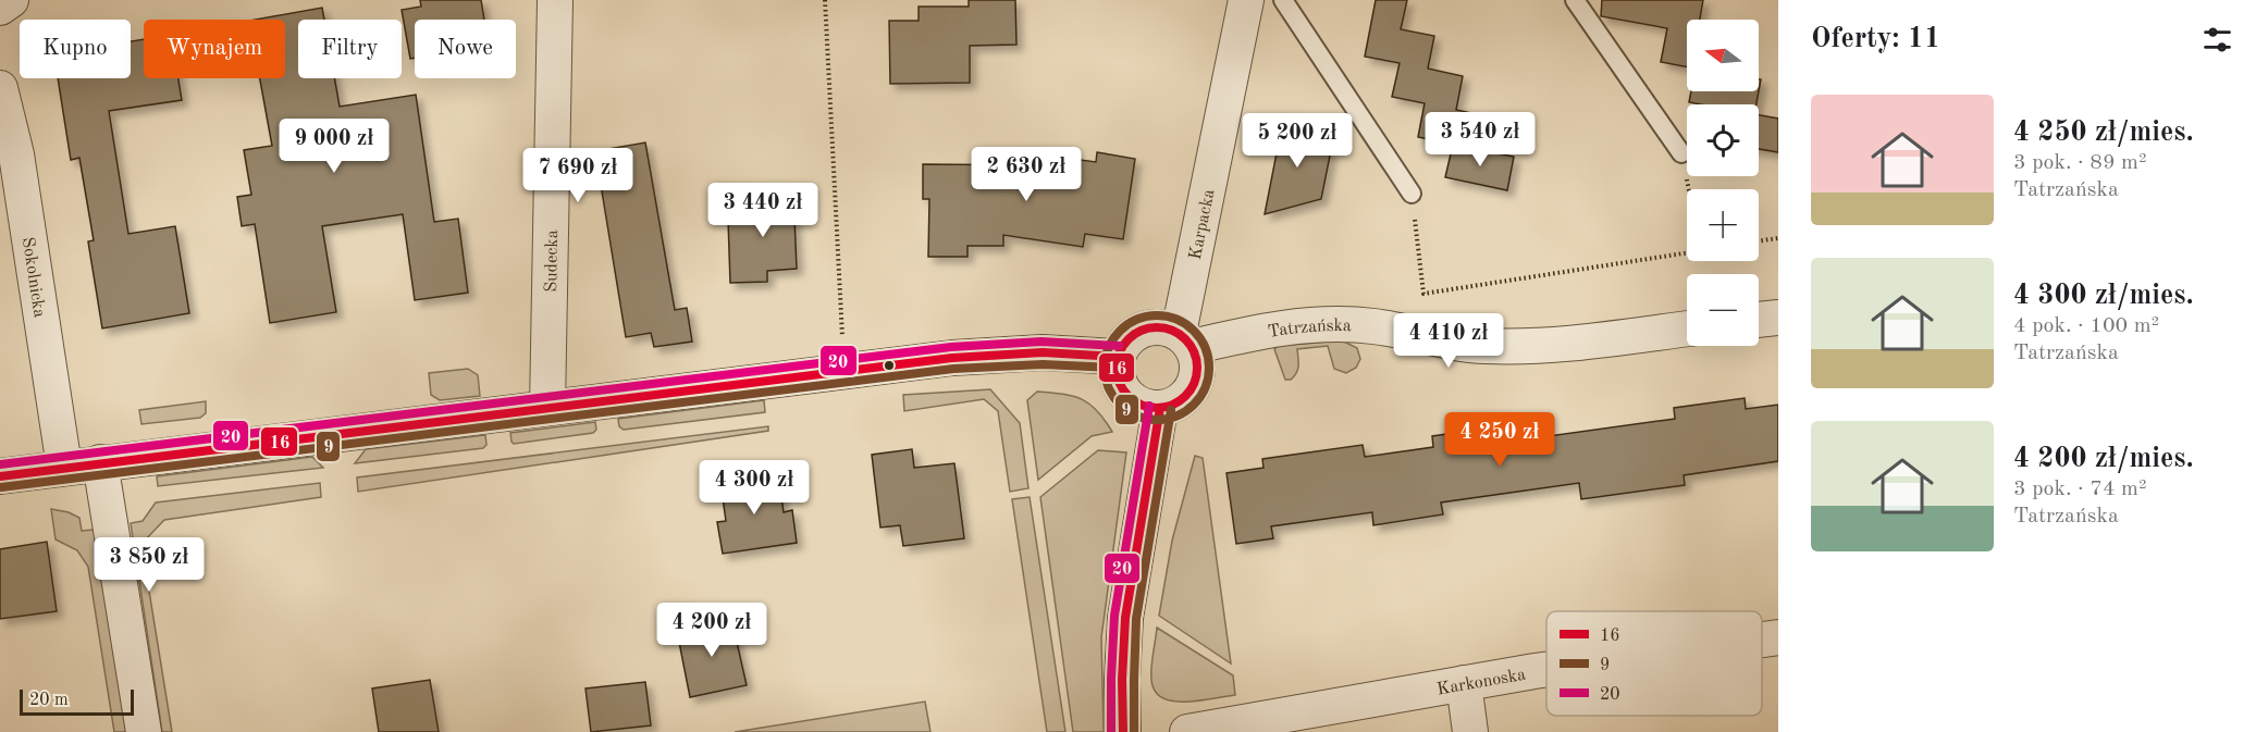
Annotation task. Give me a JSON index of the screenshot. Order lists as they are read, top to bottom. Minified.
{"streets":{"street":["Karpacka","Sudecka","Sokolnicka","Tatrzańska","Karkonoska"]},"crossings":[["Karpacka","Tatrzańska"]],"lines":["transit line 9","transit line 16","transit line 20"],"legend":["16","9","20"],"scale_bar":"20 m","north":"left","page":{"heading":"Oferty: 11","map_buttons":["+","−"],"chip":["Kupno","Wynajem","Filtry","Nowe"],"list":[{"name":"4 250 zł/mies.","note":"3 pok. · 89 m² · Tatrzańska"},{"name":"4 300 zł/mies.","note":"4 pok. · 100 m² · Tatrzańska"},{"name":"4 200 zł/mies.","note":"3 pok. · 74 m² · Tatrzańska"}],"price":["3 540 zł","5 200 zł","9 000 zł","2 630 zł","7 690 zł","3 440 zł","4 410 zł","4 250 zł","4 300 zł","3 850 zł","4 200 zł"],"scale":"20 m"}}
